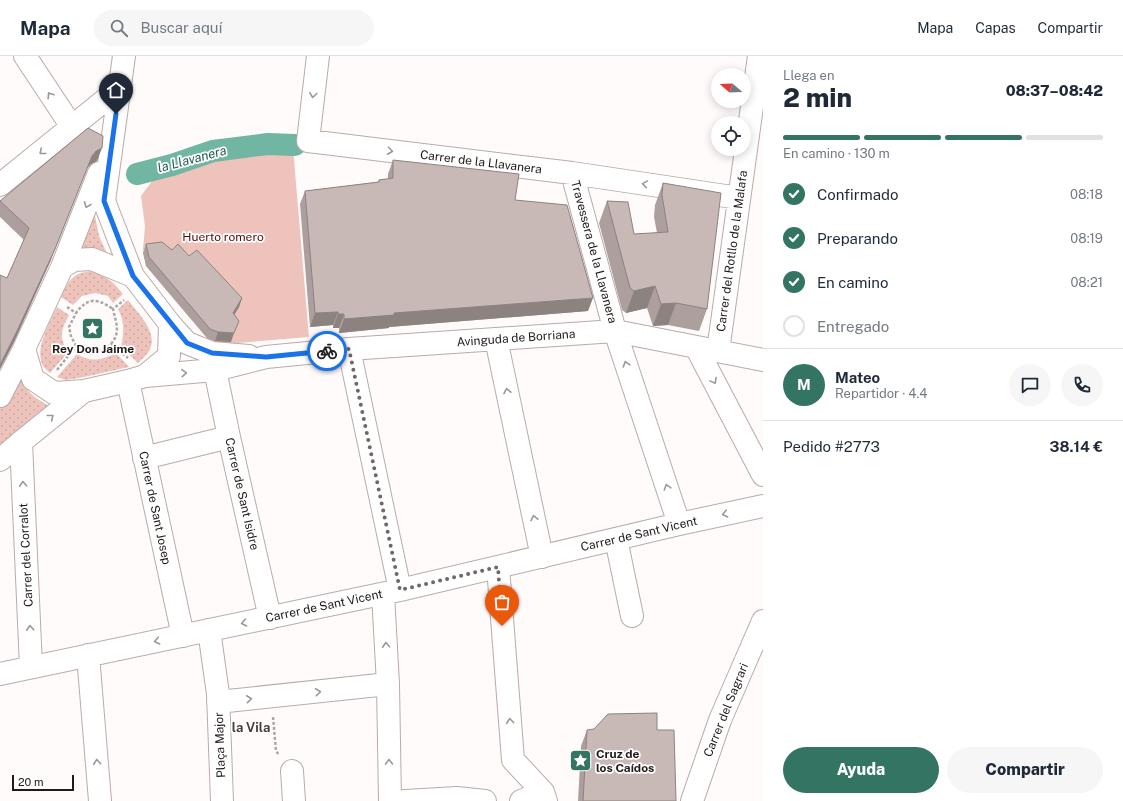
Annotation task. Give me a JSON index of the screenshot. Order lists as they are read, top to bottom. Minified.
{"streets":{"street":["Carrer de la Llavanera","Carrer del Rotllo de la Malafa","Travessera de la Llavanera","Avinguda de Borriana","Carrer de Sant Isidre","Carrer de Sant Josep","Carrer de Sant Vicent","Carrer del Corralot","Carrer del Sagrari","Plaça Major"]},"crossings":[["Carrer de la Llavanera","Carrer del Rotllo de la Malafa"],["Carrer de la Llavanera","Travessera de la Llavanera"],["Carrer del Rotllo de la Malafa","Avinguda de Borriana"],["Travessera de la Llavanera","Avinguda de Borriana"],["Travessera de la Llavanera","Carrer de Sant Vicent"],["Avinguda de Borriana","Carrer de Sant Isidre"],["Avinguda de Borriana","Carrer de Sant Josep"],["Carrer de Sant Isidre","Carrer de Sant Vicent"],["Carrer de Sant Josep","Carrer de Sant Vicent"],["Carrer de Sant Vicent","Carrer del Corralot"],["Carrer de Sant Vicent","Plaça Major"]],"one_way":["Carrer del Corralot","Plaça Major"],"districts":["la Vila"],"water":["la Llavanera"],"parks":["Huerto romero"],"places":{"place":["Rey Don Jaime","Cruz de los Caídos"]},"scale_bar":"20 m","north":"left","page":{"header":"Mapa","search":"Buscar aquí","nav":["Mapa","Capas","Compartir"],"heading":["2 min","Llega en","08:37–08:42"],"panel":["Mateo","Repartidor · 4.4","Pedido #2773","38.14 €"],"bar":"En camino · 130 m","list":[["Confirmado","08:18"],["Preparando","08:19"],["En camino","08:21"],"Entregado"],"round":"M","buttons":["Ayuda","Compartir"],"scale":"20 m"}}
